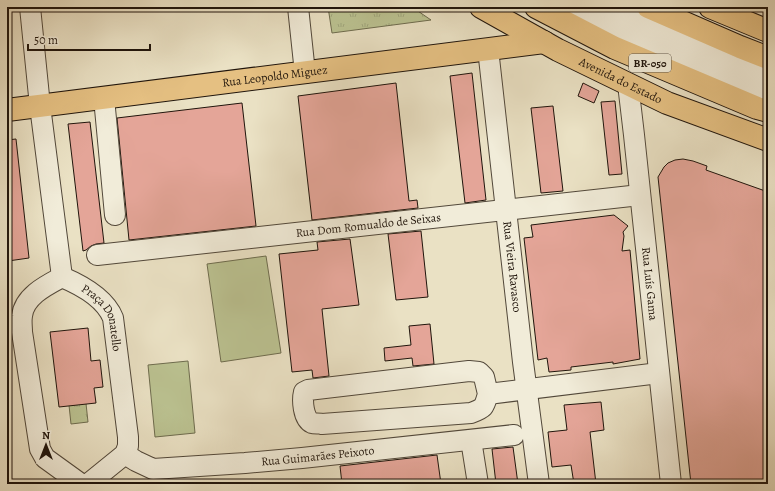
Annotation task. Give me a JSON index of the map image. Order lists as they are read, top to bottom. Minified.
{"streets":{"main road":["BR-050","Rua Leopoldo Miguez","Avenida do Estado"],"street":["Rua Dom Romualdo de Seixas","Rua Vieira Ravasco","Rua Luís Gama","Praça Donatello","Rua Guimarães Peixoto"]},"crossings":[["Rua Leopoldo Miguez","Avenida do Estado"],["Rua Leopoldo Miguez","Rua Vieira Ravasco"],["Avenida do Estado","Rua Luís Gama"],["Rua Dom Romualdo de Seixas","Rua Vieira Ravasco"],["Rua Dom Romualdo de Seixas","Rua Luís Gama"],["Praça Donatello","Rua Guimarães Peixoto"]],"scale_bar":"50 m","north":"top"}
